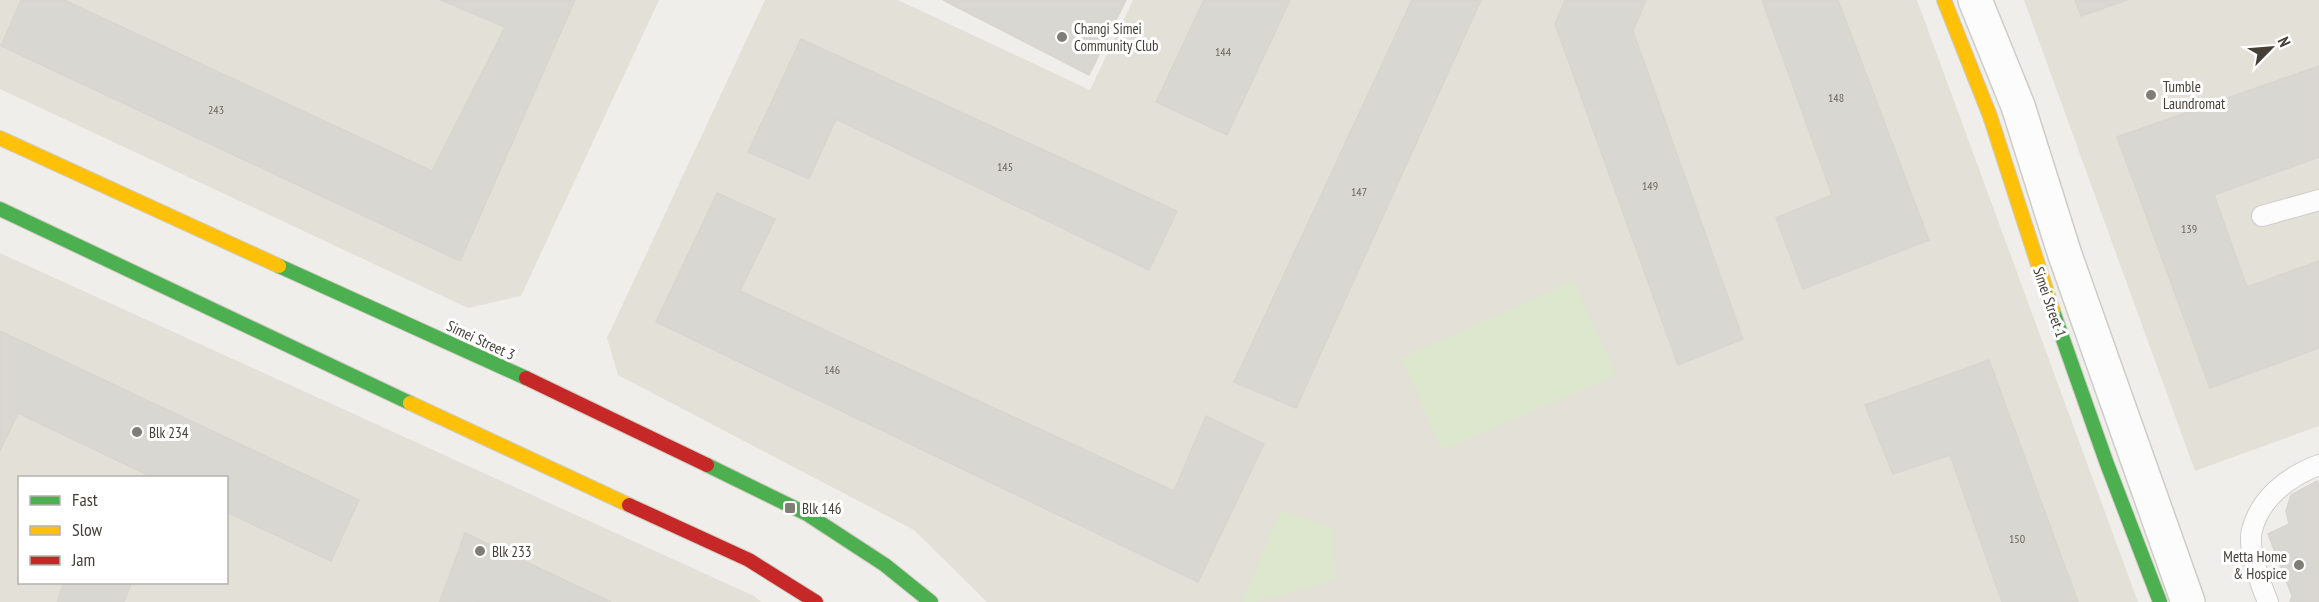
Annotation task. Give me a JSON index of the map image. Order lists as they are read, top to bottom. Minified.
{"streets":{"main road":["Simei Street 1","Simei Street 3"]},"places":{"other":["Changi Simei Community Club","Tumble Laundromat","Blk 234","Blk 233","Metta Home & Hospice"],"transit":["Blk 146"]},"house_numbers":["144","148","243","145","149","147","139","146","150"],"legend":["Fast","Slow","Jam"],"north":"top right"}
